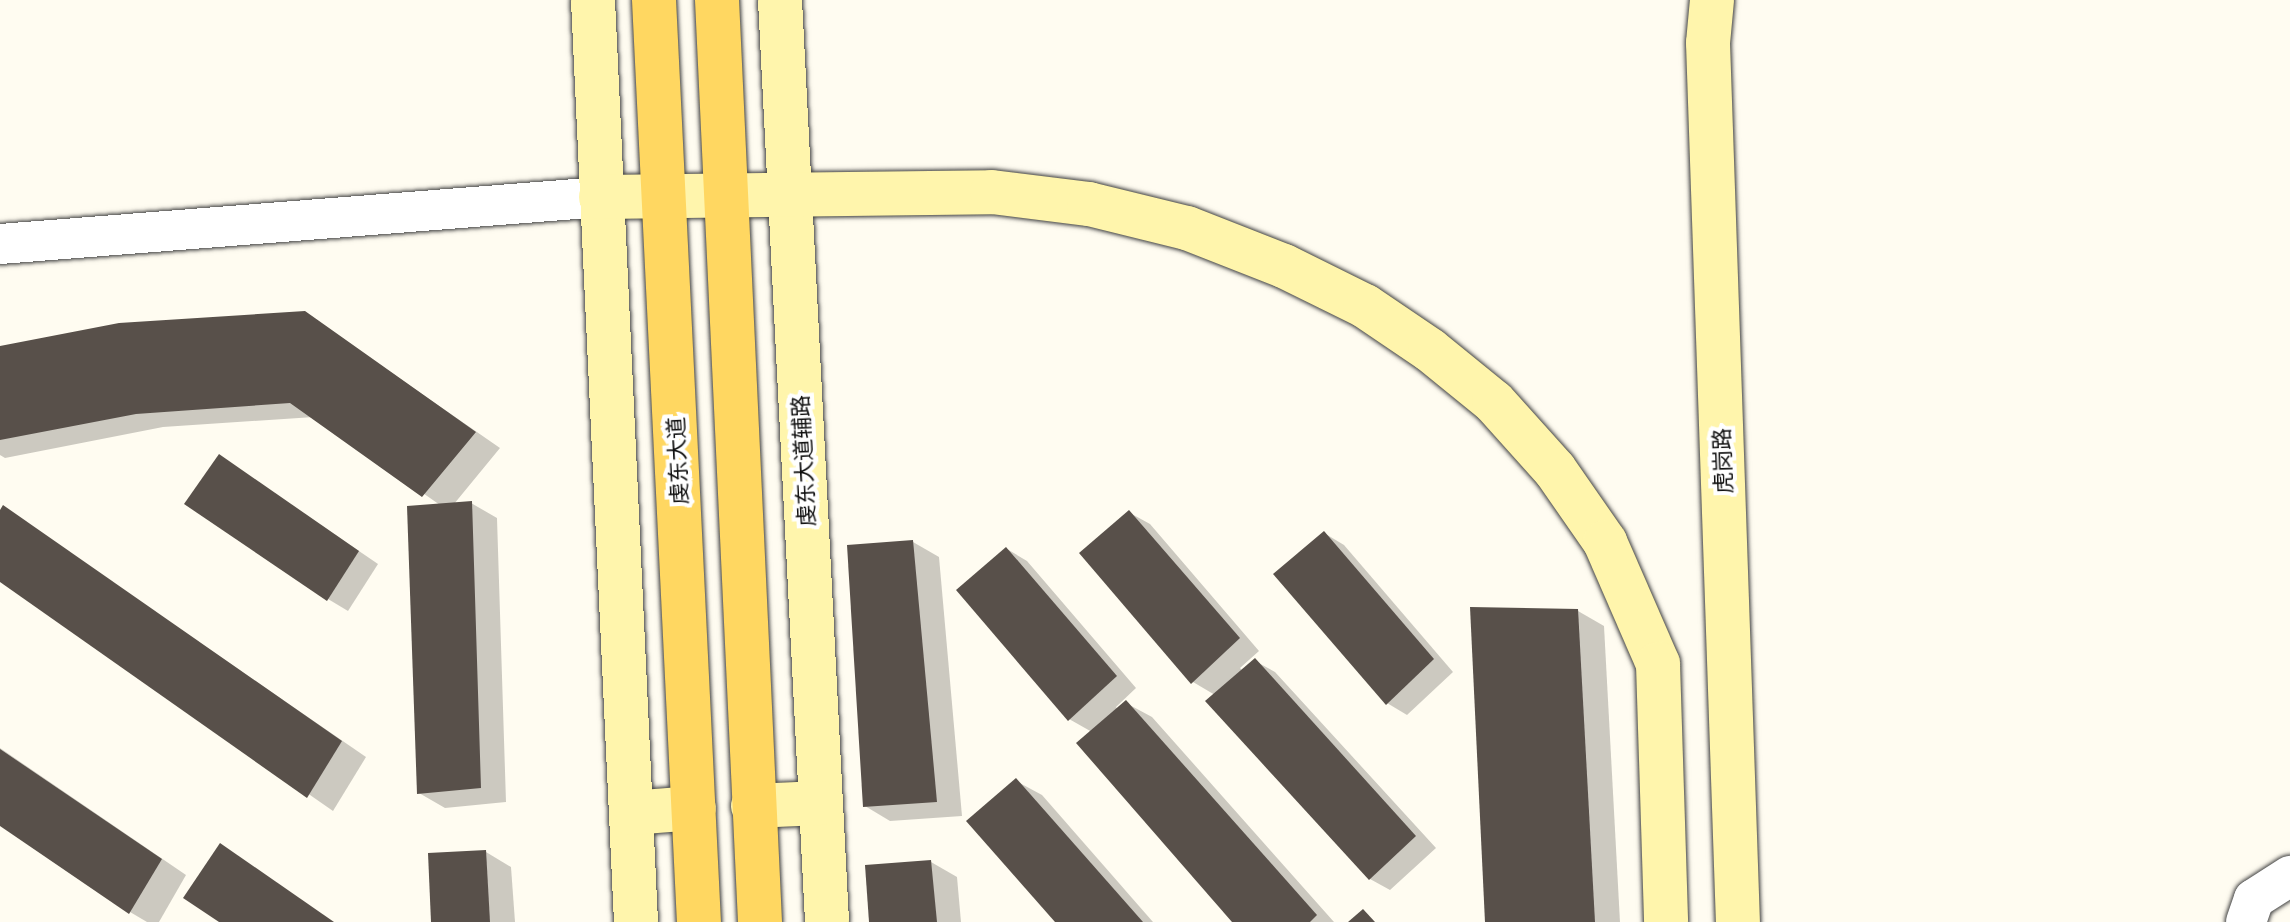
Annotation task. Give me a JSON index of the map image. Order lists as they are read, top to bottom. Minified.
{"streets":{"main road":["虔东大道"],"street":["虔东大道辅路","虎岗路"]}}
